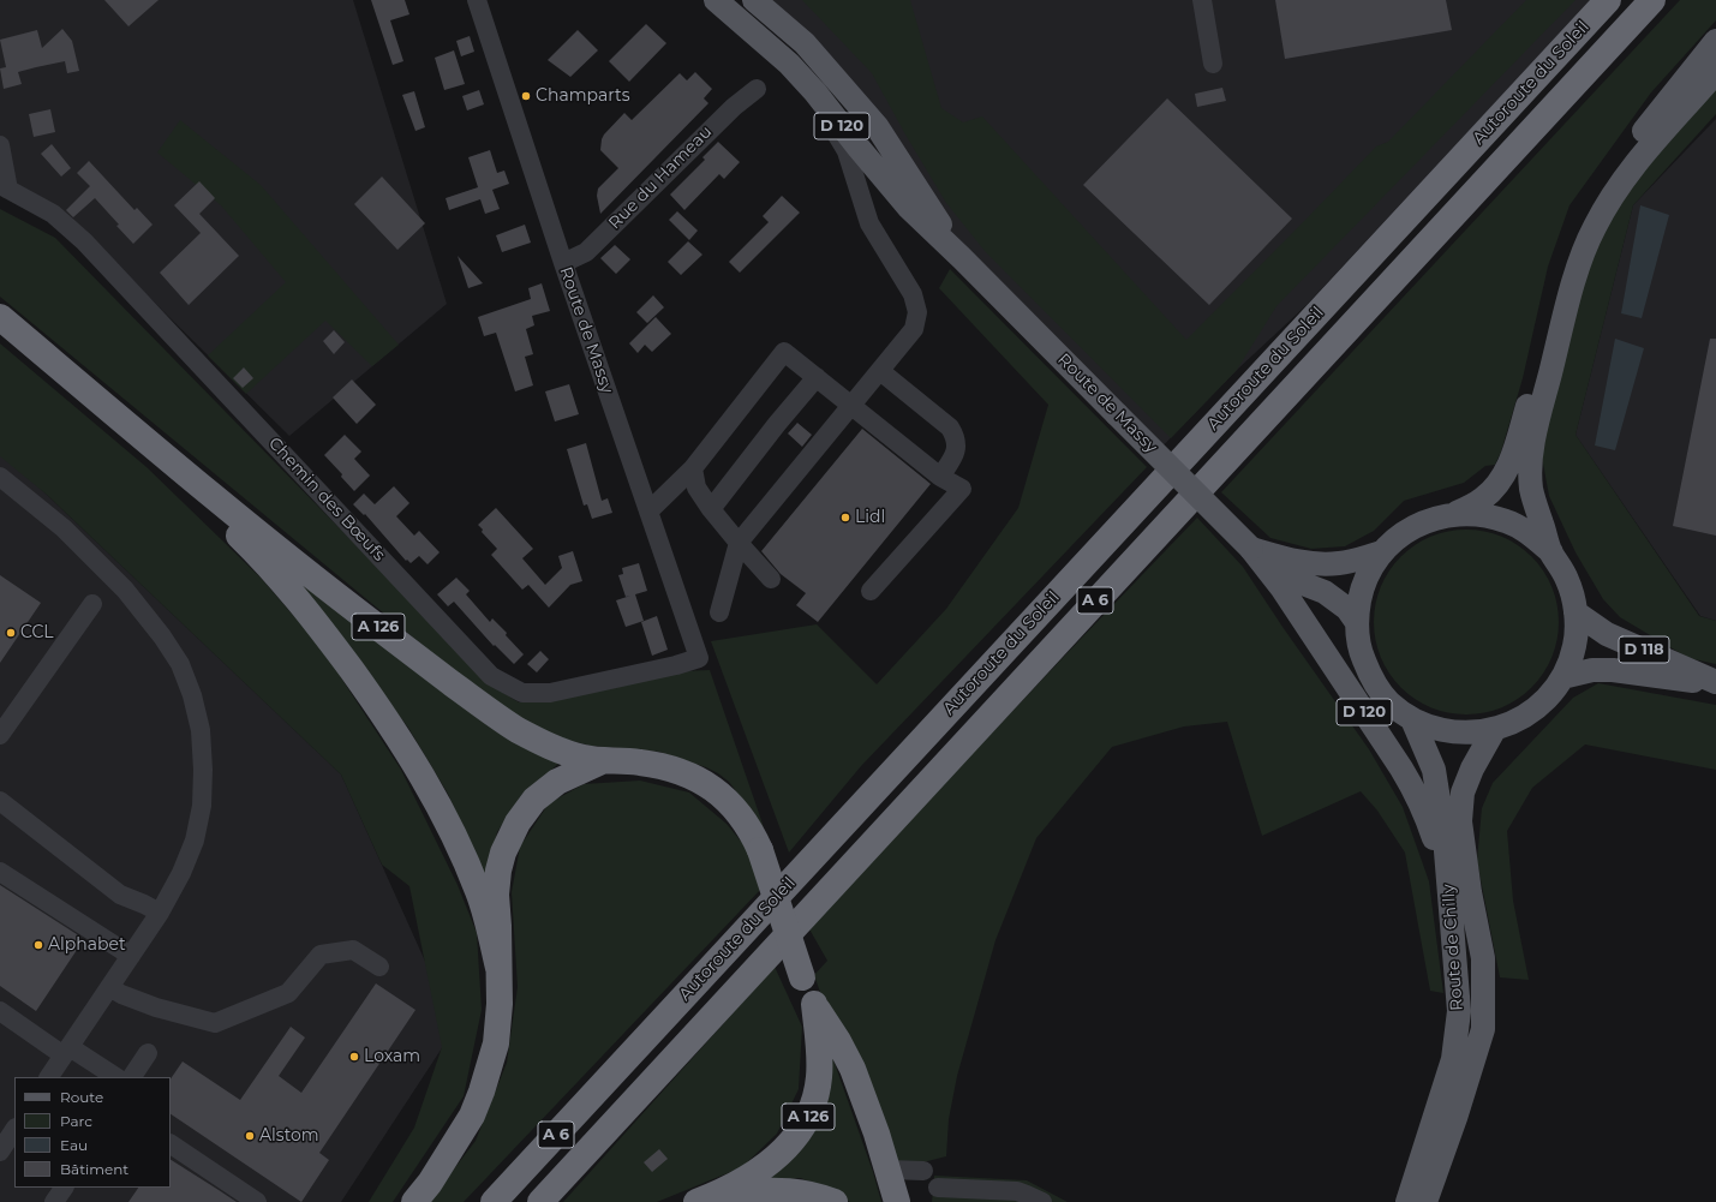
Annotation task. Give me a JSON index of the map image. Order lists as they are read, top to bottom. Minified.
{"streets":{"highway":["Autoroute du Soleil","A 6","A 126"],"main road":["D 120","Route de Massy","D 118","Route de Chilly"],"street":["Rue du Hameau","Chemin des Bœufs"]},"crossings":[["D 120","Route de Massy"],["D 120","Route de Chilly"],["Rue du Hameau","Route de Massy"],["Route de Massy","Chemin des Bœufs"]],"places":["Champarts","Lidl","CCL","Alphabet","Loxam","Alstom"],"legend":["Route","Parc","Eau","Bâtiment"]}
